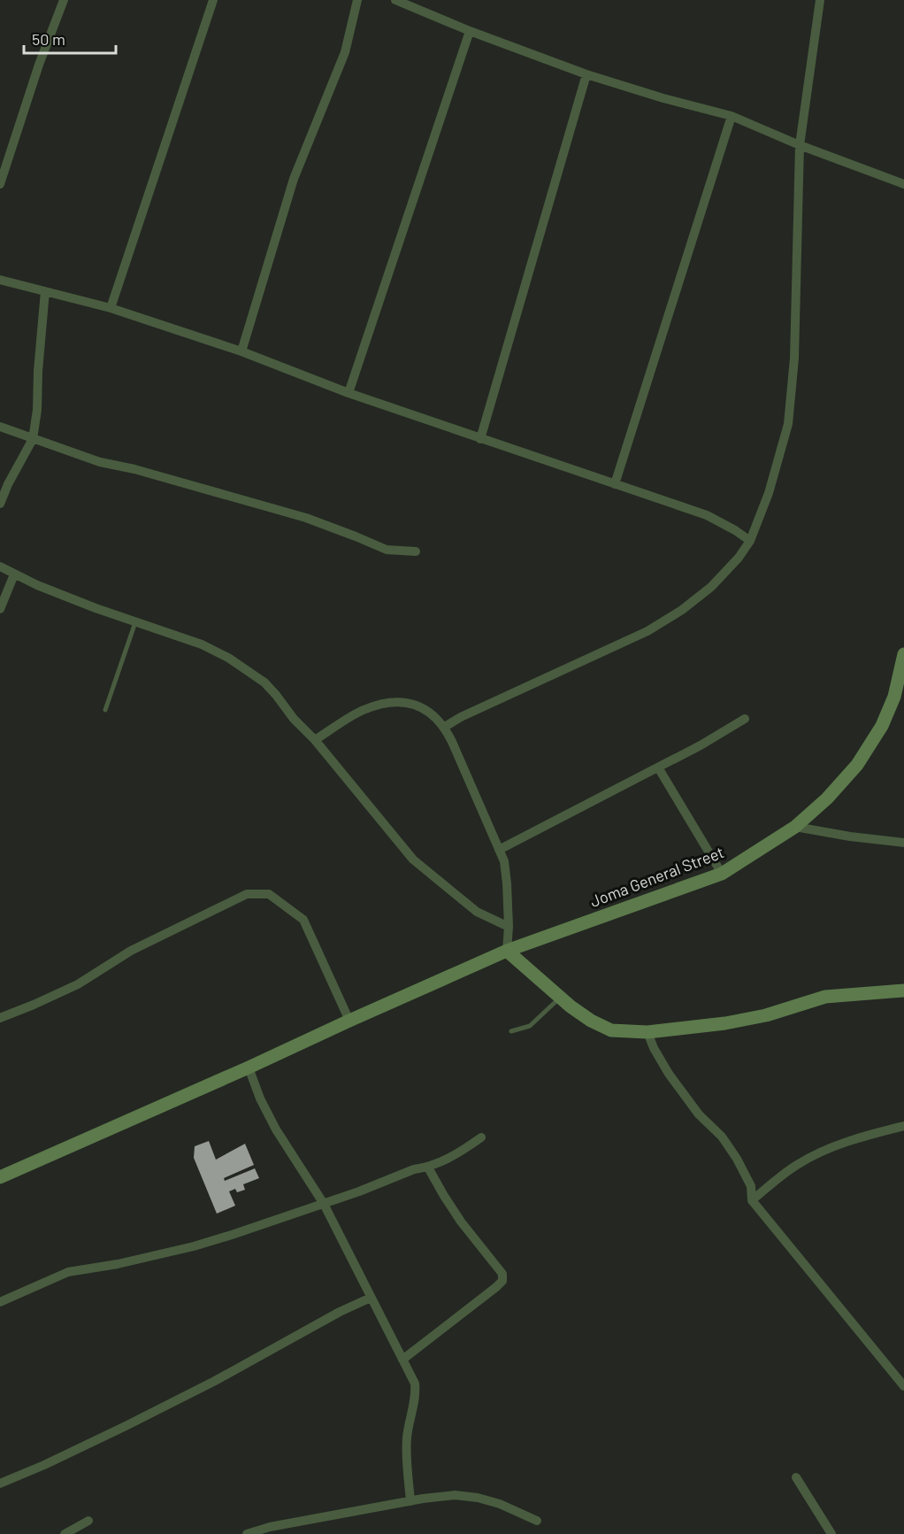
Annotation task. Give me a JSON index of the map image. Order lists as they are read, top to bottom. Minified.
{"streets":{"street":["Joma General Street"]},"scale_bar":"50 m"}
